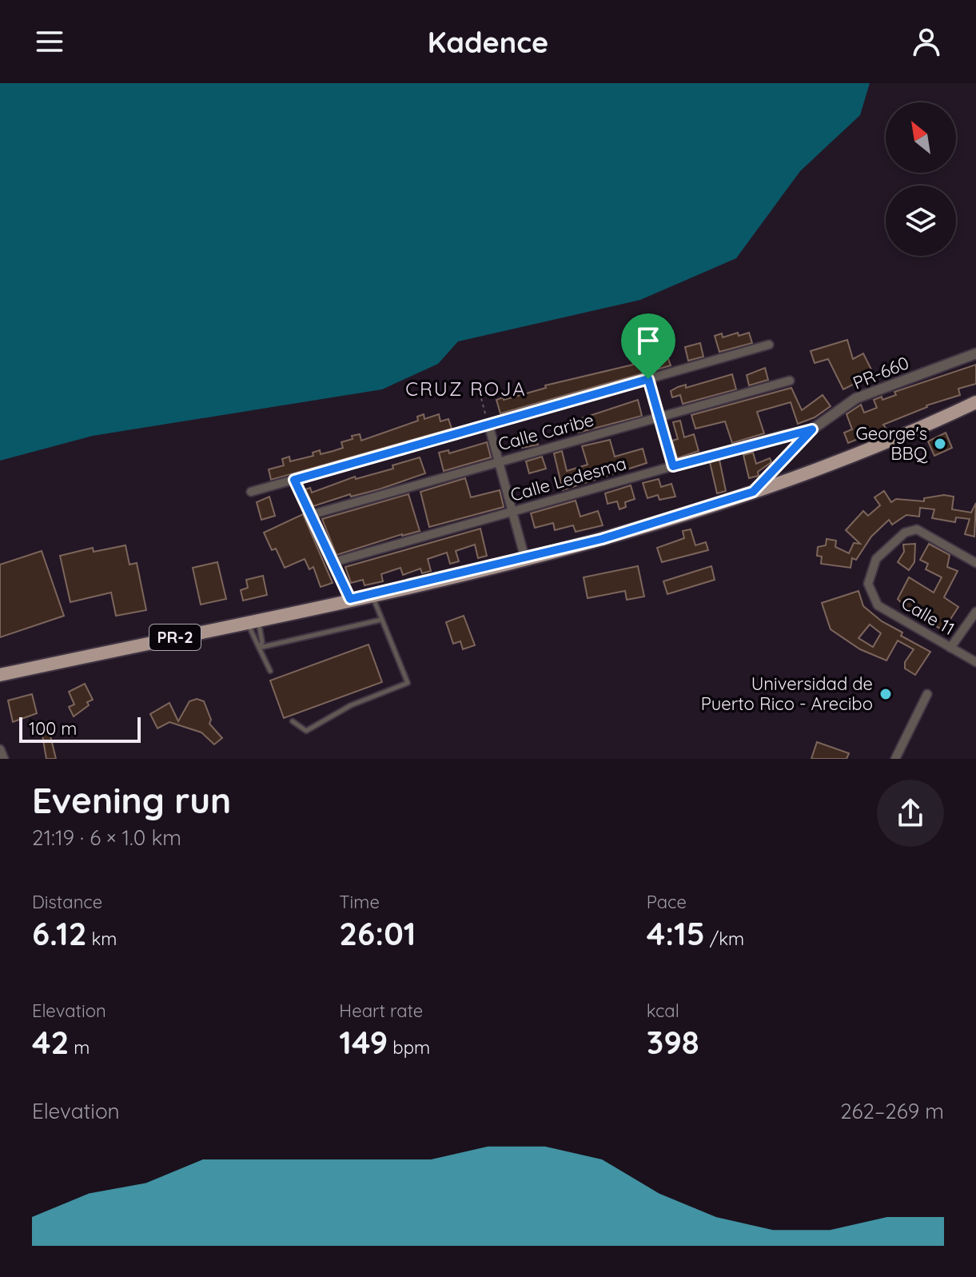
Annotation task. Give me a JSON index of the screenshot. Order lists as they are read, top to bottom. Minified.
{"streets":{"main road":["PR-2"],"street":["PR-660","Calle Caribe","Calle Ledesma","Calle 11"]},"crossings":[["PR-660","Calle Ledesma"],["PR-660","PR-2"]],"districts":["CRUZ ROJA"],"places":["George's BBQ","Universidad de Puerto Rico - Arecibo"],"scale_bar":"100 m","north":"top left","page":{"header":"Kadence","scale":"100 m","heading":["Evening run","21:19 · 6 × 1.0 km"],"stats":[["Distance","6.12 km"],["Time","26:01"],["Pace","4:15 /km"],["Elevation","42 m"],["Heart rate","149 bpm"],["kcal","398"]],"chart":["Elevation","262–269 m"]}}
